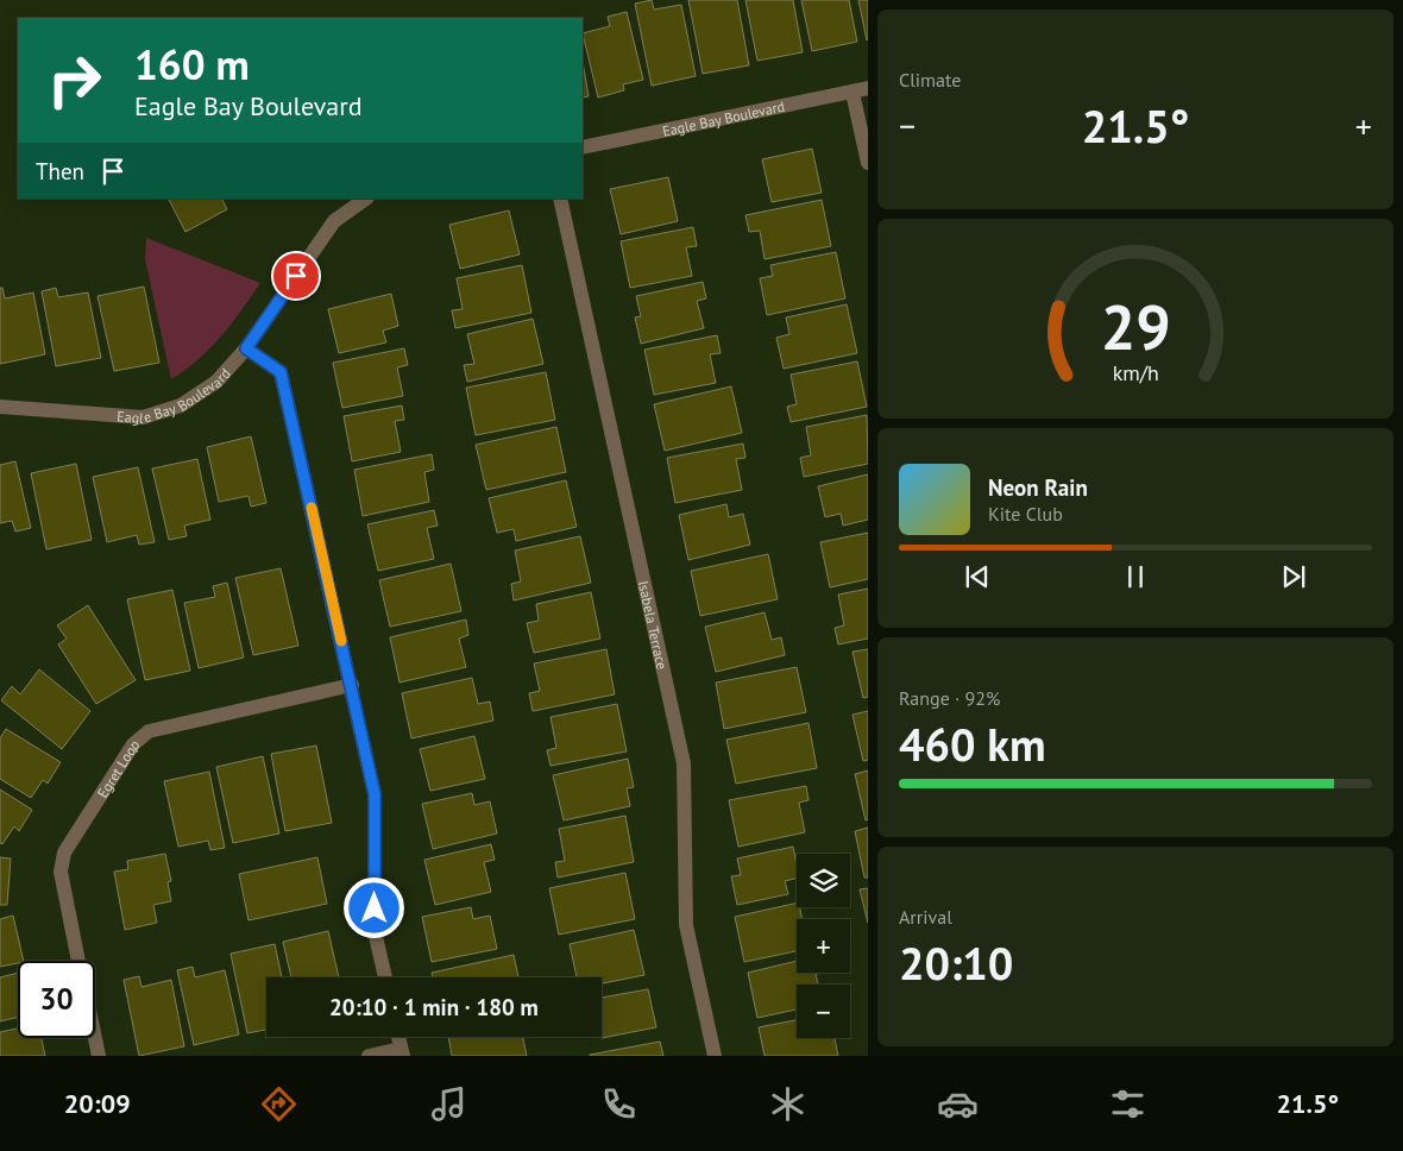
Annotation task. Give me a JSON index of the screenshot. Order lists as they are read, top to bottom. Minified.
{"streets":{"street":["Eagle Bay Boulevard","Isabela Terrace","Egret Loop"]},"page":{"tile":["Climate",["Range · 92%","460 km"],["Arrival","20:10"]],"turn":["160 m","Eagle Bay Boulevard"],"heat":["−","21.5°","+"],"then":"Then","song":["Neon Rain","Kite Club"],"map_buttons":["+","−"],"limit":"30","trip":"20:10 · 1 min · 180 m","tabs":["20:09","21.5°"],"gauge":["29","km/h"]}}
